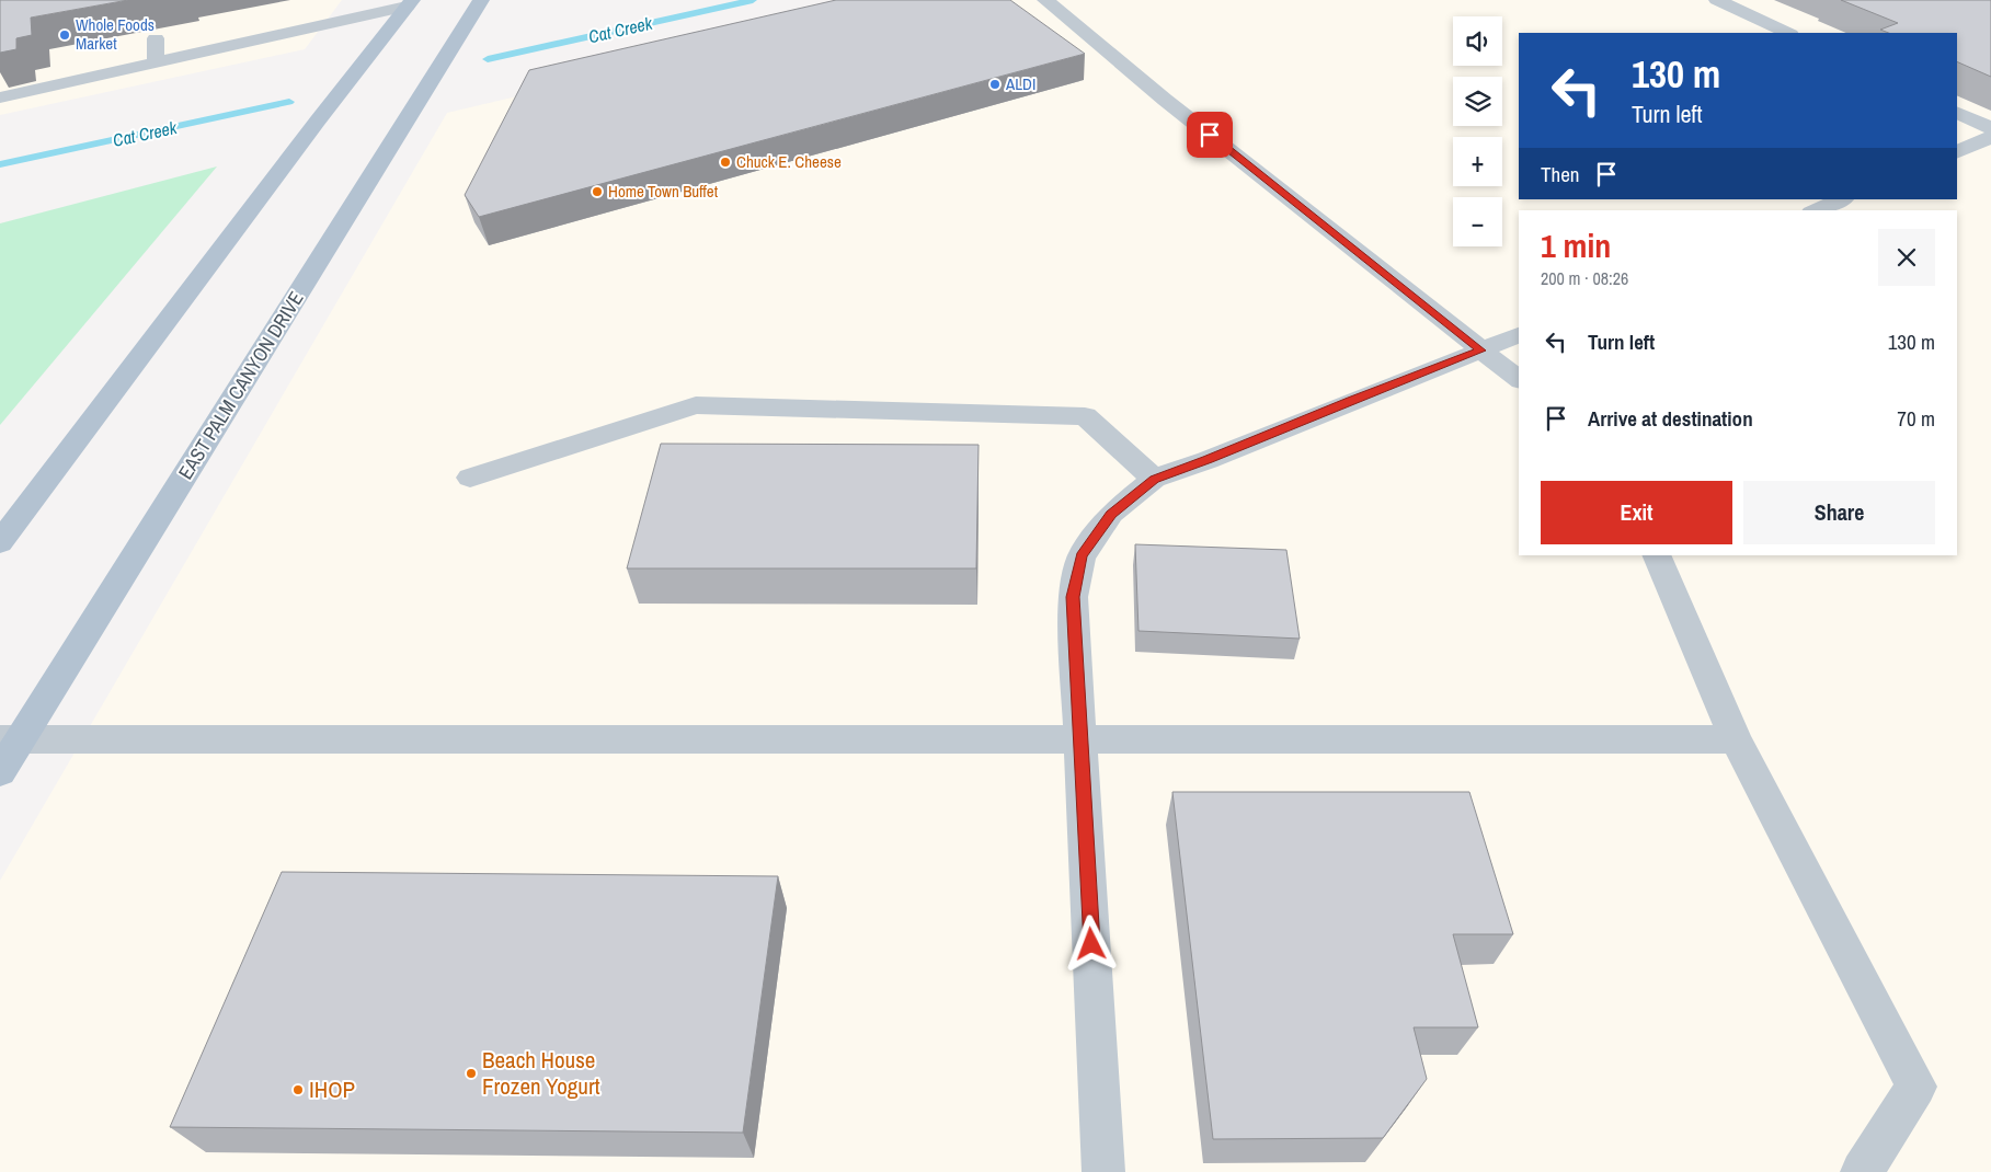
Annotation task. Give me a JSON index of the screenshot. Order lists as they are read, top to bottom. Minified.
{"streets":{"main road":["EAST PALM CANYON DRIVE"]},"water":["Cat Creek"],"places":["Whole Foods Market","ALDI","Chuck E. Cheese","Home Town Buffet","Beach House Frozen Yogurt","IHOP"],"page":{"map_buttons":["+","−"],"turn":["130 m","Turn left"],"then":"Then","heading":["1 min","200 m · 08:26"],"list":[{"name":"Turn left","value":"130 m"},{"name":"Arrive at destination","value":"70 m"}],"buttons":["Exit","Share"]}}
